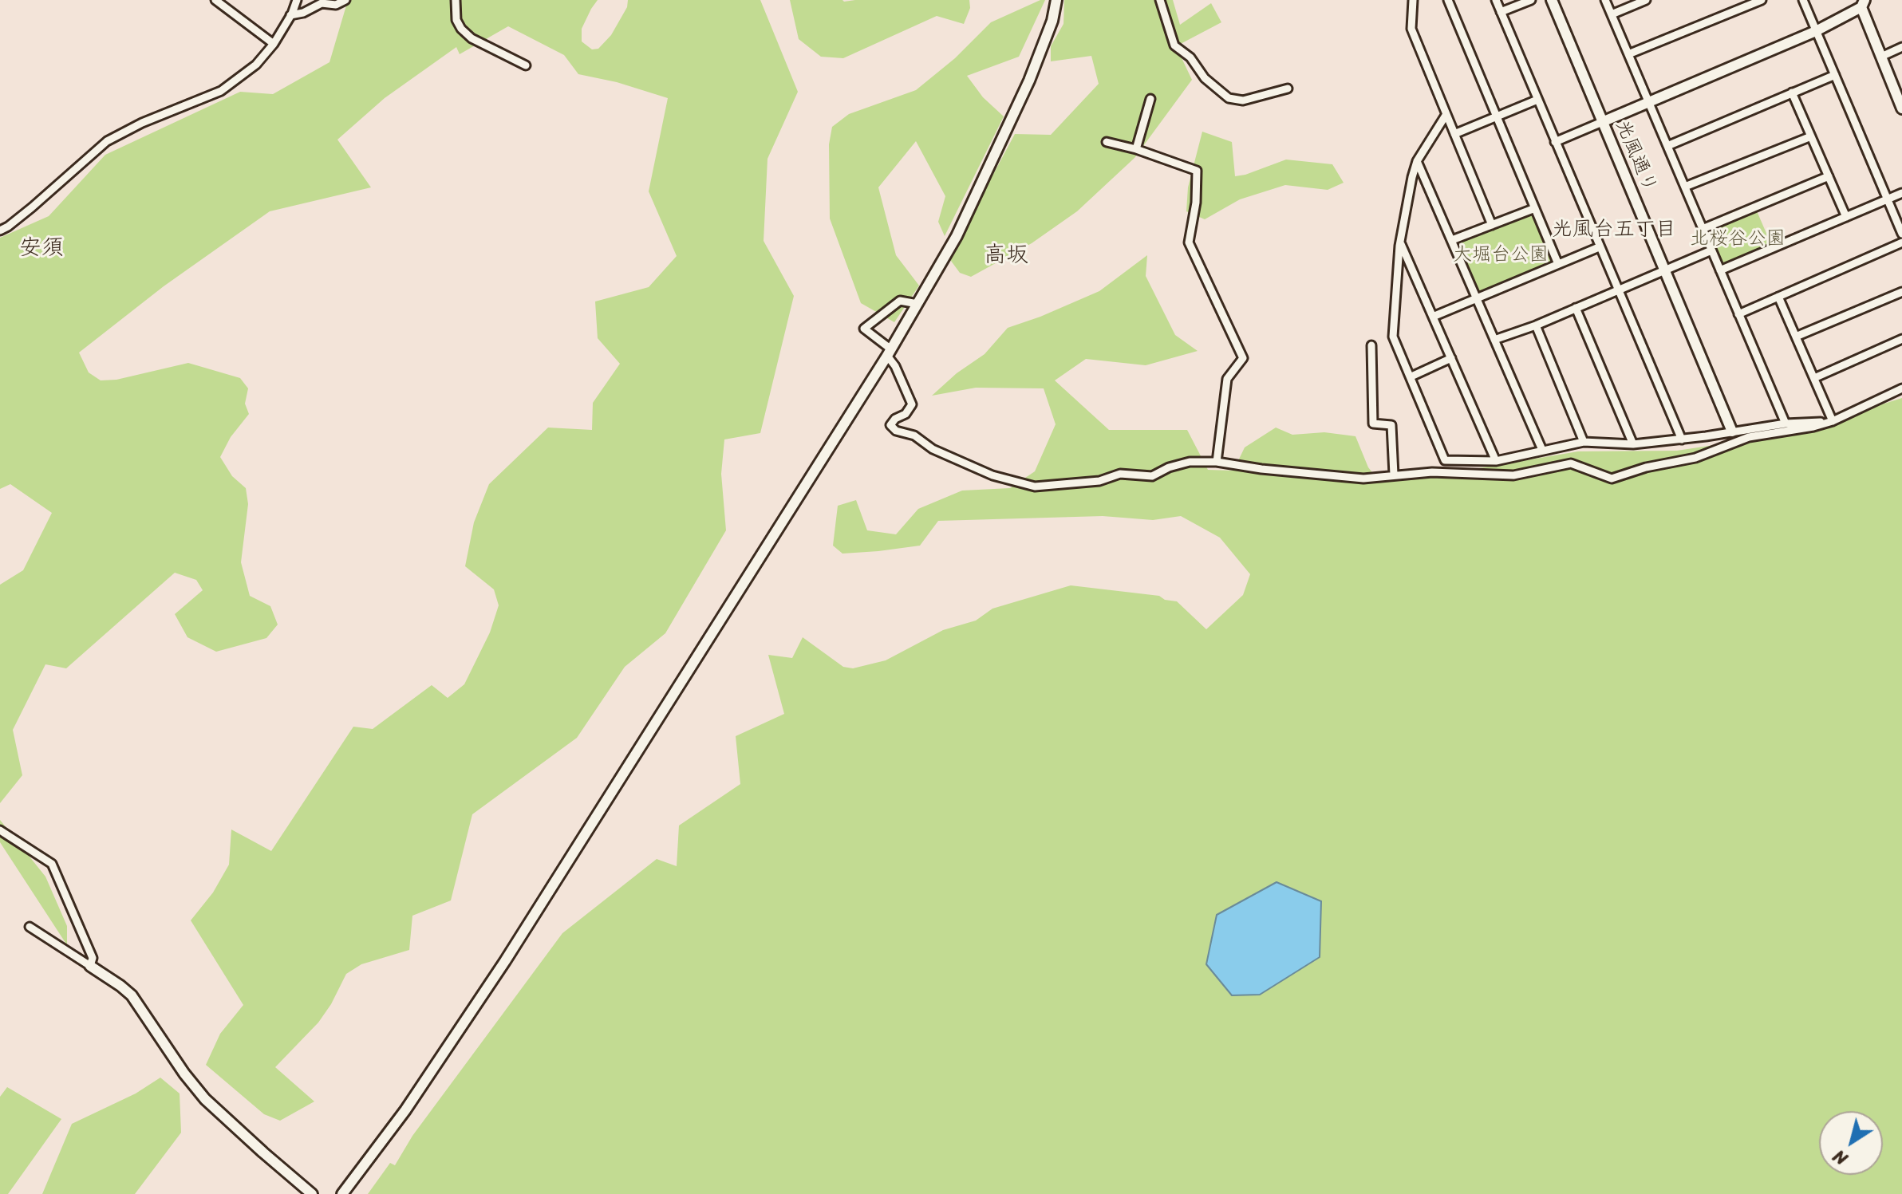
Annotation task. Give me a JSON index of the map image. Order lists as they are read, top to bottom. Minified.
{"streets":{"street":["光風通り"]},"districts":["光風台五丁目","安須","高坂"],"parks":["北桜谷公園","大堀台公園"],"north":"bottom left"}
